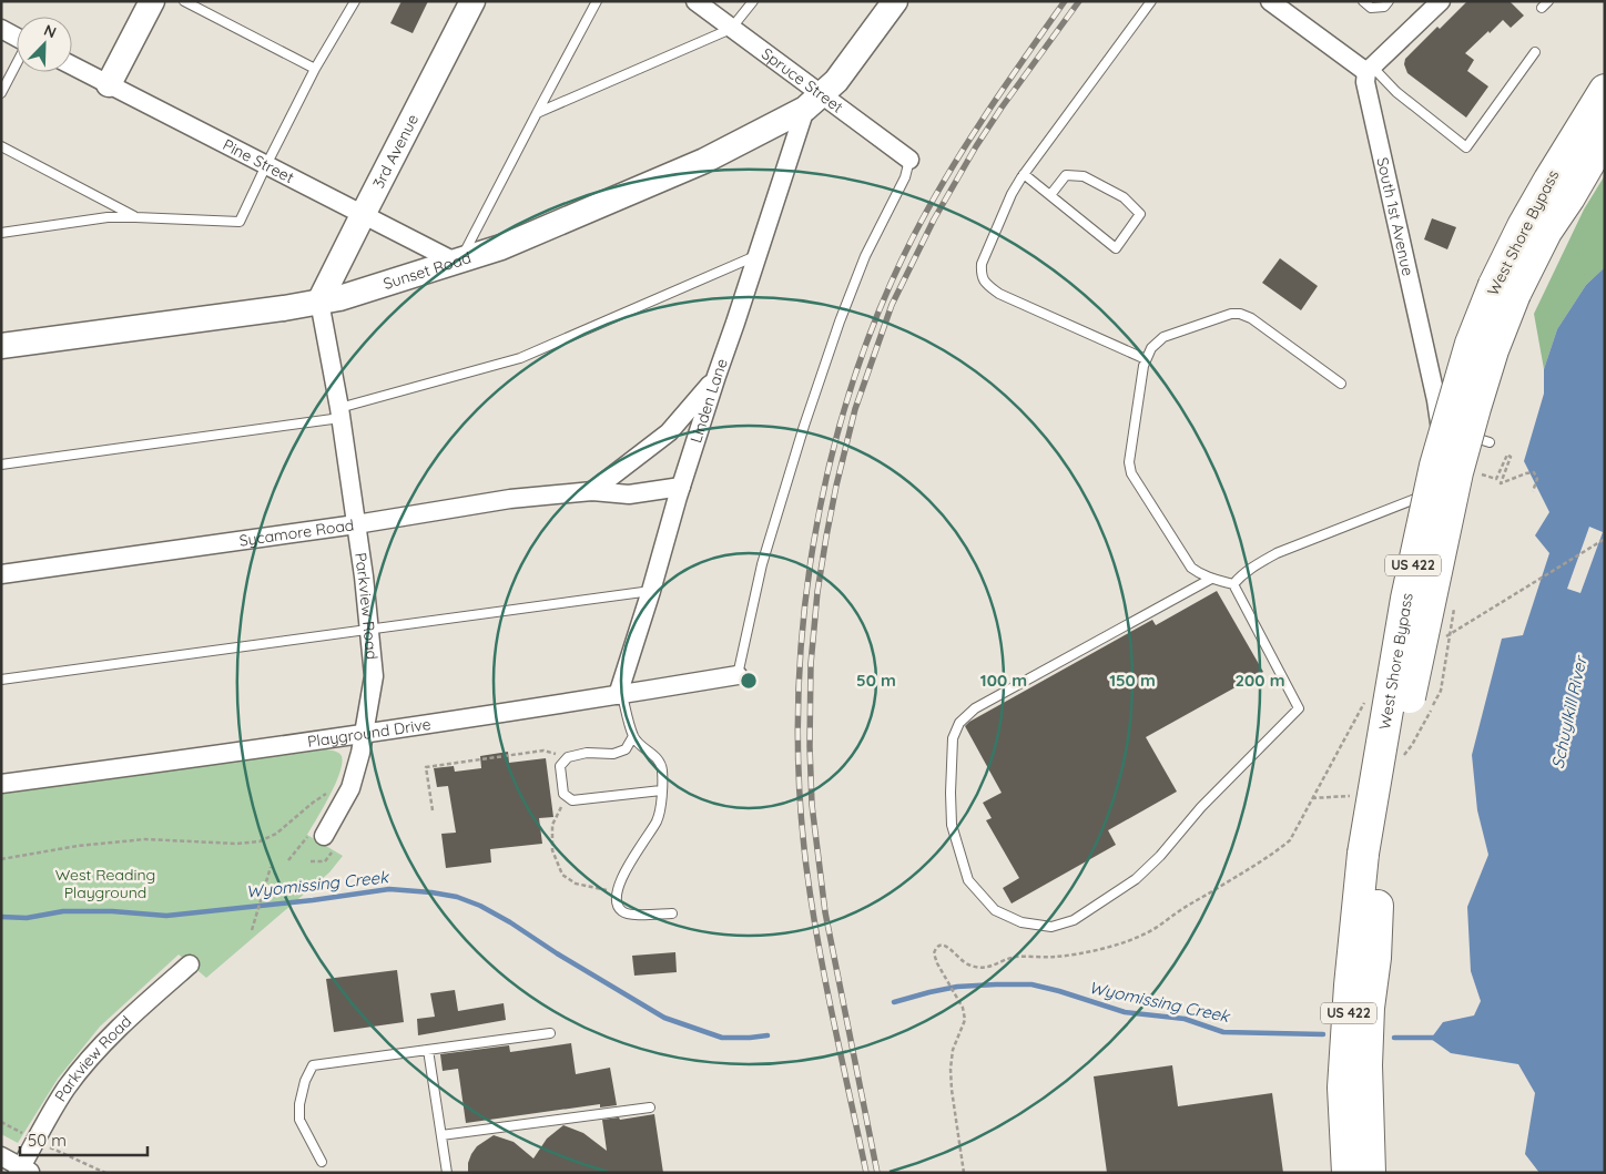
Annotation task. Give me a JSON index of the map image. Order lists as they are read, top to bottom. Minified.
{"streets":{"highway":["West Shore Bypass","US 422"],"street":["Spruce Street","3rd Avenue","Pine Street","South 1st Avenue","Sunset Road","Linden Lane","Sycamore Road","Parkview Road","Playground Drive"]},"crossings":[["Spruce Street","Sunset Road"],["Spruce Street","Linden Lane"],["3rd Avenue","Pine Street"],["3rd Avenue","Sunset Road"],["3rd Avenue","Parkview Road"],["Pine Street","Sunset Road"],["Sunset Road","Linden Lane"],["Sunset Road","Parkview Road"],["Linden Lane","Sycamore Road"],["Linden Lane","Playground Drive"],["Sycamore Road","Parkview Road"],["Parkview Road","Playground Drive"]],"water":["Schuylkill River","Wyomissing Creek"],"parks":["West Reading Playground"],"scale_bar":"50 m","north":"top right","rings":["50 m","100 m","150 m","200 m"]}
